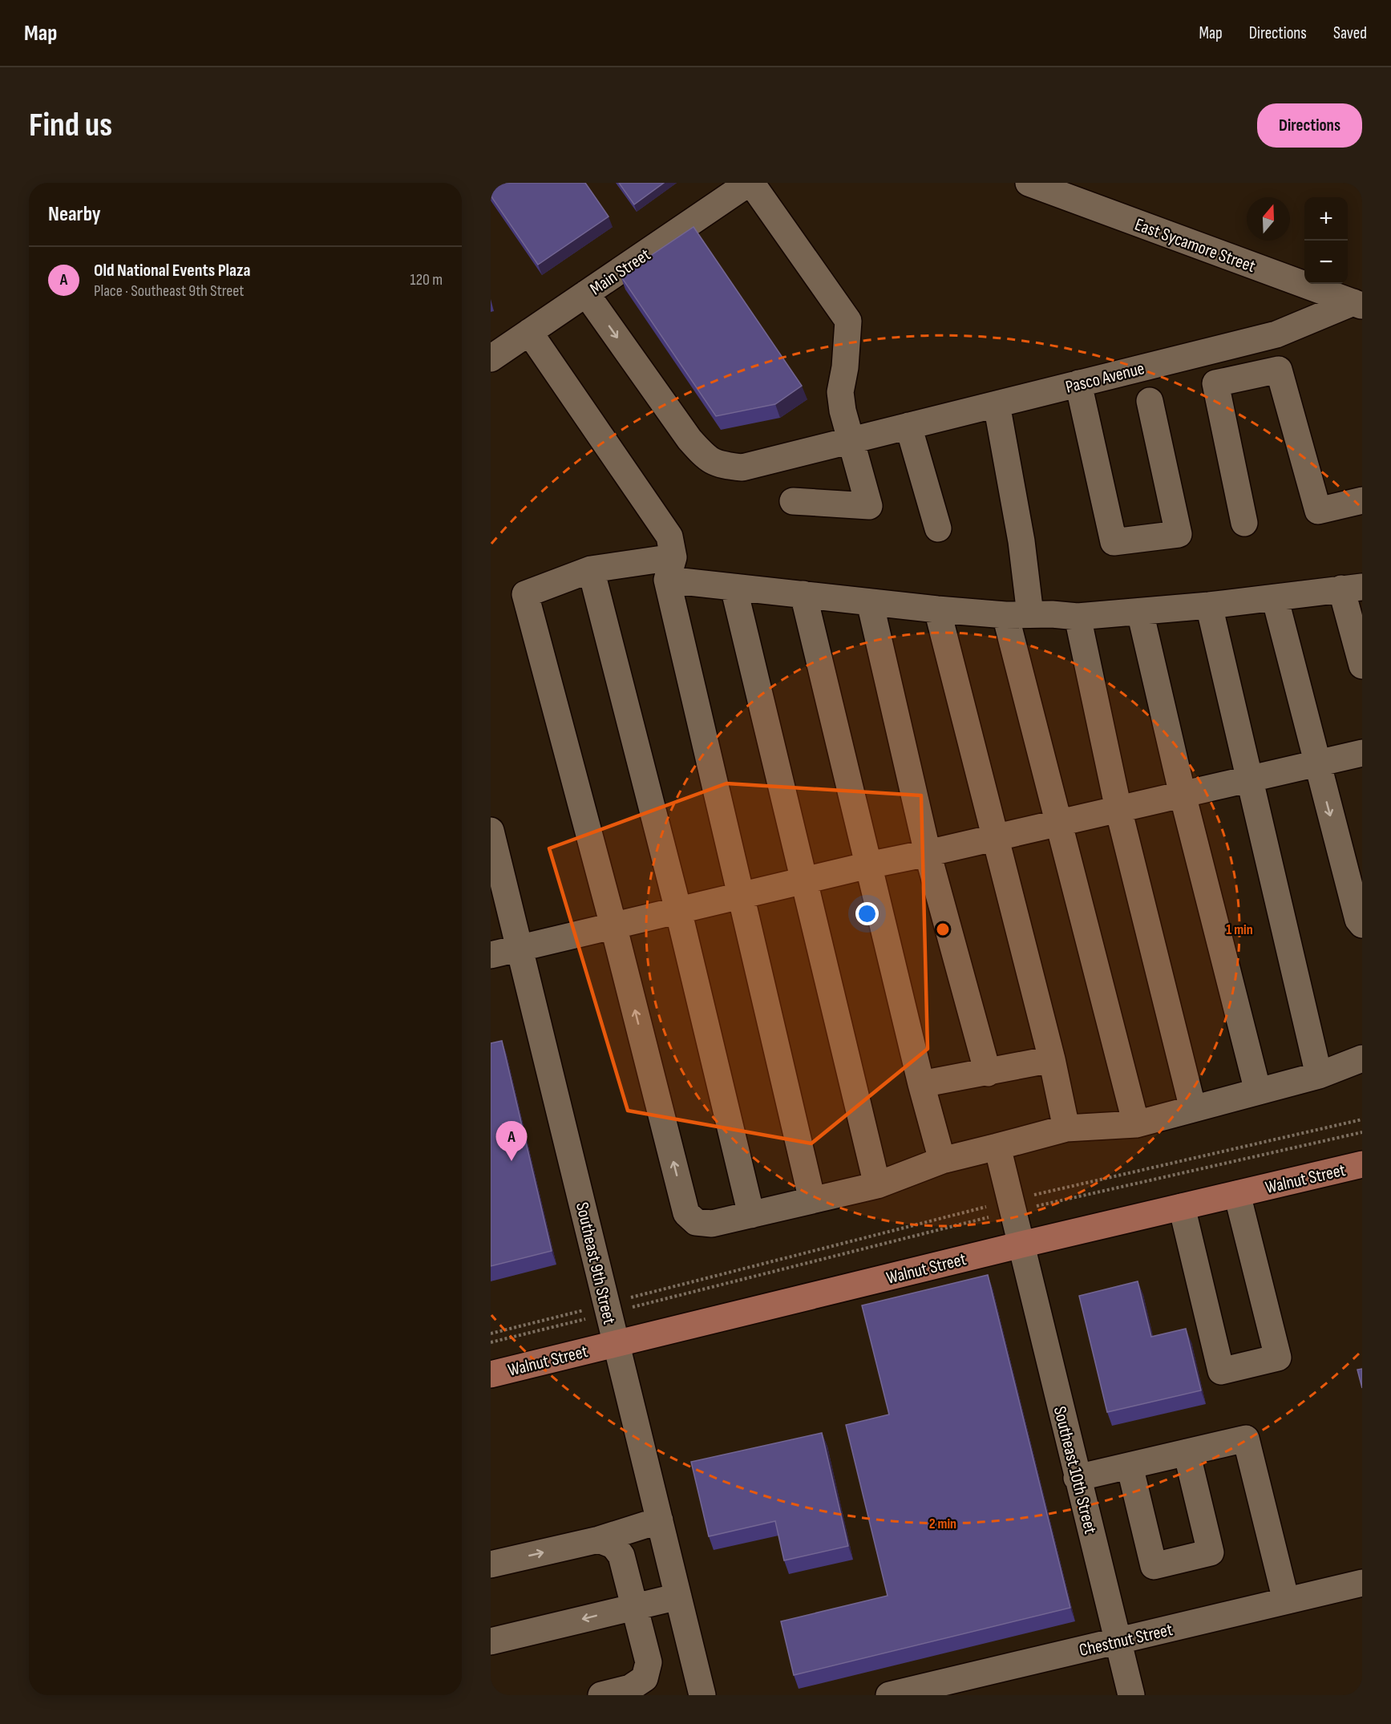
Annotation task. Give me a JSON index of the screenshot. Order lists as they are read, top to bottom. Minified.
{"streets":{"main road":["Walnut Street"],"street":["East Sycamore Street","Main Street","Pasco Avenue","Southeast 9th Street","Southeast 10th Street","Chestnut Street"]},"crossings":[["East Sycamore Street","Pasco Avenue"],["Main Street","Pasco Avenue"],["Walnut Street","Southeast 9th Street"],["Walnut Street","Southeast 10th Street"],["Southeast 10th Street","Chestnut Street"]],"north":"top","page":{"header":"Map","nav":["Map","Directions","Saved"],"buttons":"Directions","title":"Find us","heading":"Nearby","map_buttons":["+","−"],"list":[{"mark":"A","name":"Old National Events Plaza","note":"Place · Southeast 9th Street","value":"120 m"}],"pins":"A"},"rings":["1 min","2 min"]}
